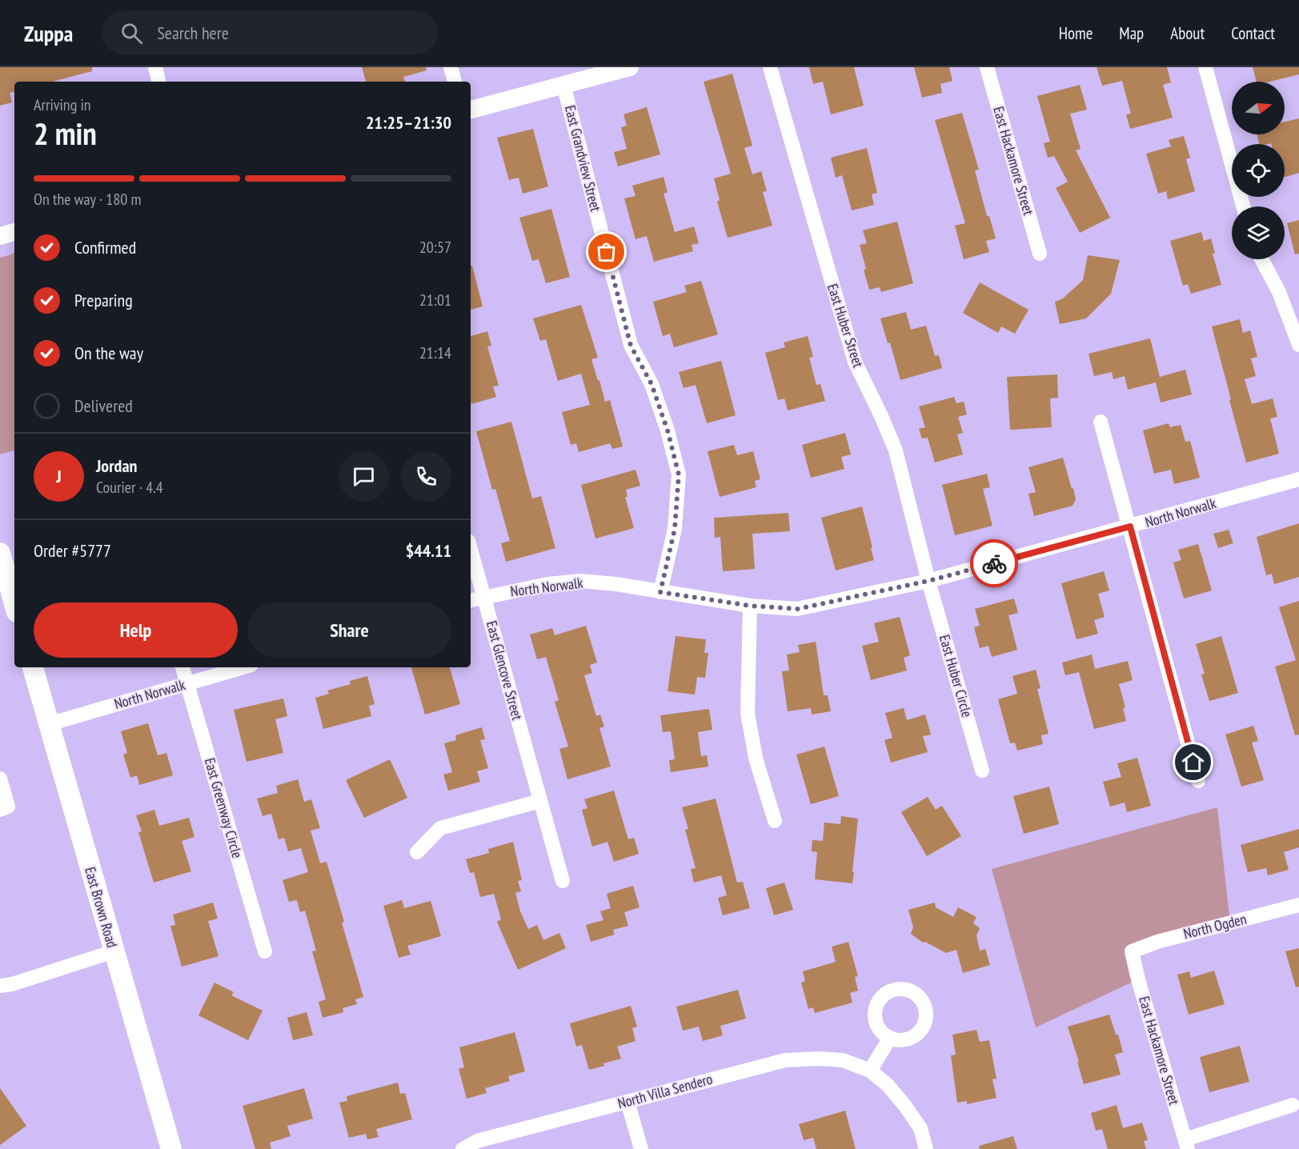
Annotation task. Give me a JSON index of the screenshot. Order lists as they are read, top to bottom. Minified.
{"streets":{"main road":["East Brown Road"],"street":["East Grandview Street","East Hackamore Street","East Huber Street","North Norwalk","East Glencove Street","East Huber Circle","East Greenway Circle","North Ogden","North Villa Sendero"]},"crossings":[["East Grandview Street","North Norwalk"],["East Hackamore Street","North Ogden"],["East Huber Street","North Norwalk"],["East Huber Street","East Huber Circle"],["North Norwalk","East Glencove Street"],["North Norwalk","East Huber Circle"],["North Norwalk","East Greenway Circle"],["North Norwalk","East Brown Road"]],"north":"right","page":{"header":"Zuppa","search":"Search here","nav":["Home","Map","About","Contact"],"heading":["2 min","Arriving in","21:25–21:30"],"panel":["Jordan","Courier · 4.4","Order #5777","$44.11"],"bar":"On the way · 180 m","list":[["Confirmed","20:57"],["Preparing","21:01"],["On the way","21:14"],"Delivered"],"round":"J","buttons":["Help","Share"]}}
